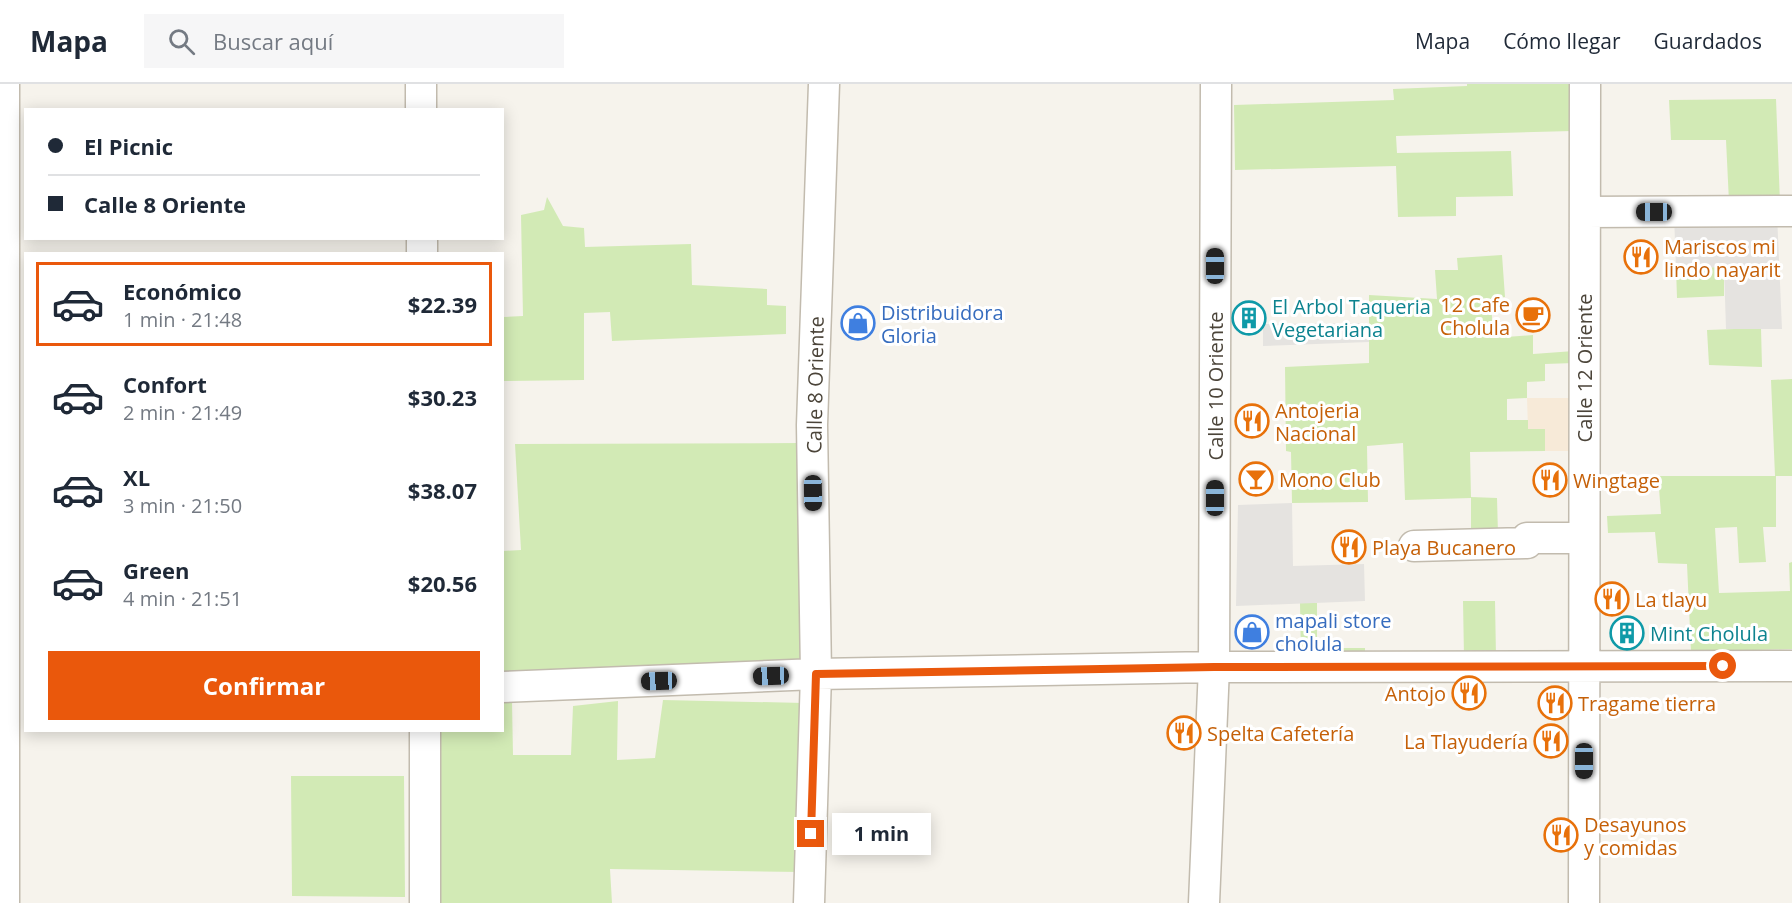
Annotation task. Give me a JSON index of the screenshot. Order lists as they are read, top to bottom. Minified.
{"streets":{"street":["Calle 12 Oriente","Calle 8 Oriente","Calle 10 Oriente"]},"places":{"restaurant":["Mariscos mi lindo nayarit","Antojeria Nacional","Wingtage","Playa Bucanero","La tlayu","Antojo","Tragame tierra","Spelta Cafetería","La Tlayudería","Desayunos y comidas"],"cafe":["12 Cafe Cholula"],"building":["El Arbol Taqueria Vegetariana","Mint Cholula"],"shop":["Distribuidora Gloria","mapali store cholula"],"bar":["Mono Club"]},"page":{"header":"Mapa","search":"Buscar aquí","nav":["Mapa","Cómo llegar","Guardados"],"banner":["El Picnic","Calle 8 Oriente"],"list":[{"name":"Económico","note":"1 min · 21:48","value":"$22.39"},{"name":"Confort","note":"2 min · 21:49","value":"$30.23"},{"name":"XL","note":"3 min · 21:50","value":"$38.07"},{"name":"Green","note":"4 min · 21:51","value":"$20.56"}],"buttons":"Confirmar","bubble":"1 min"}}
